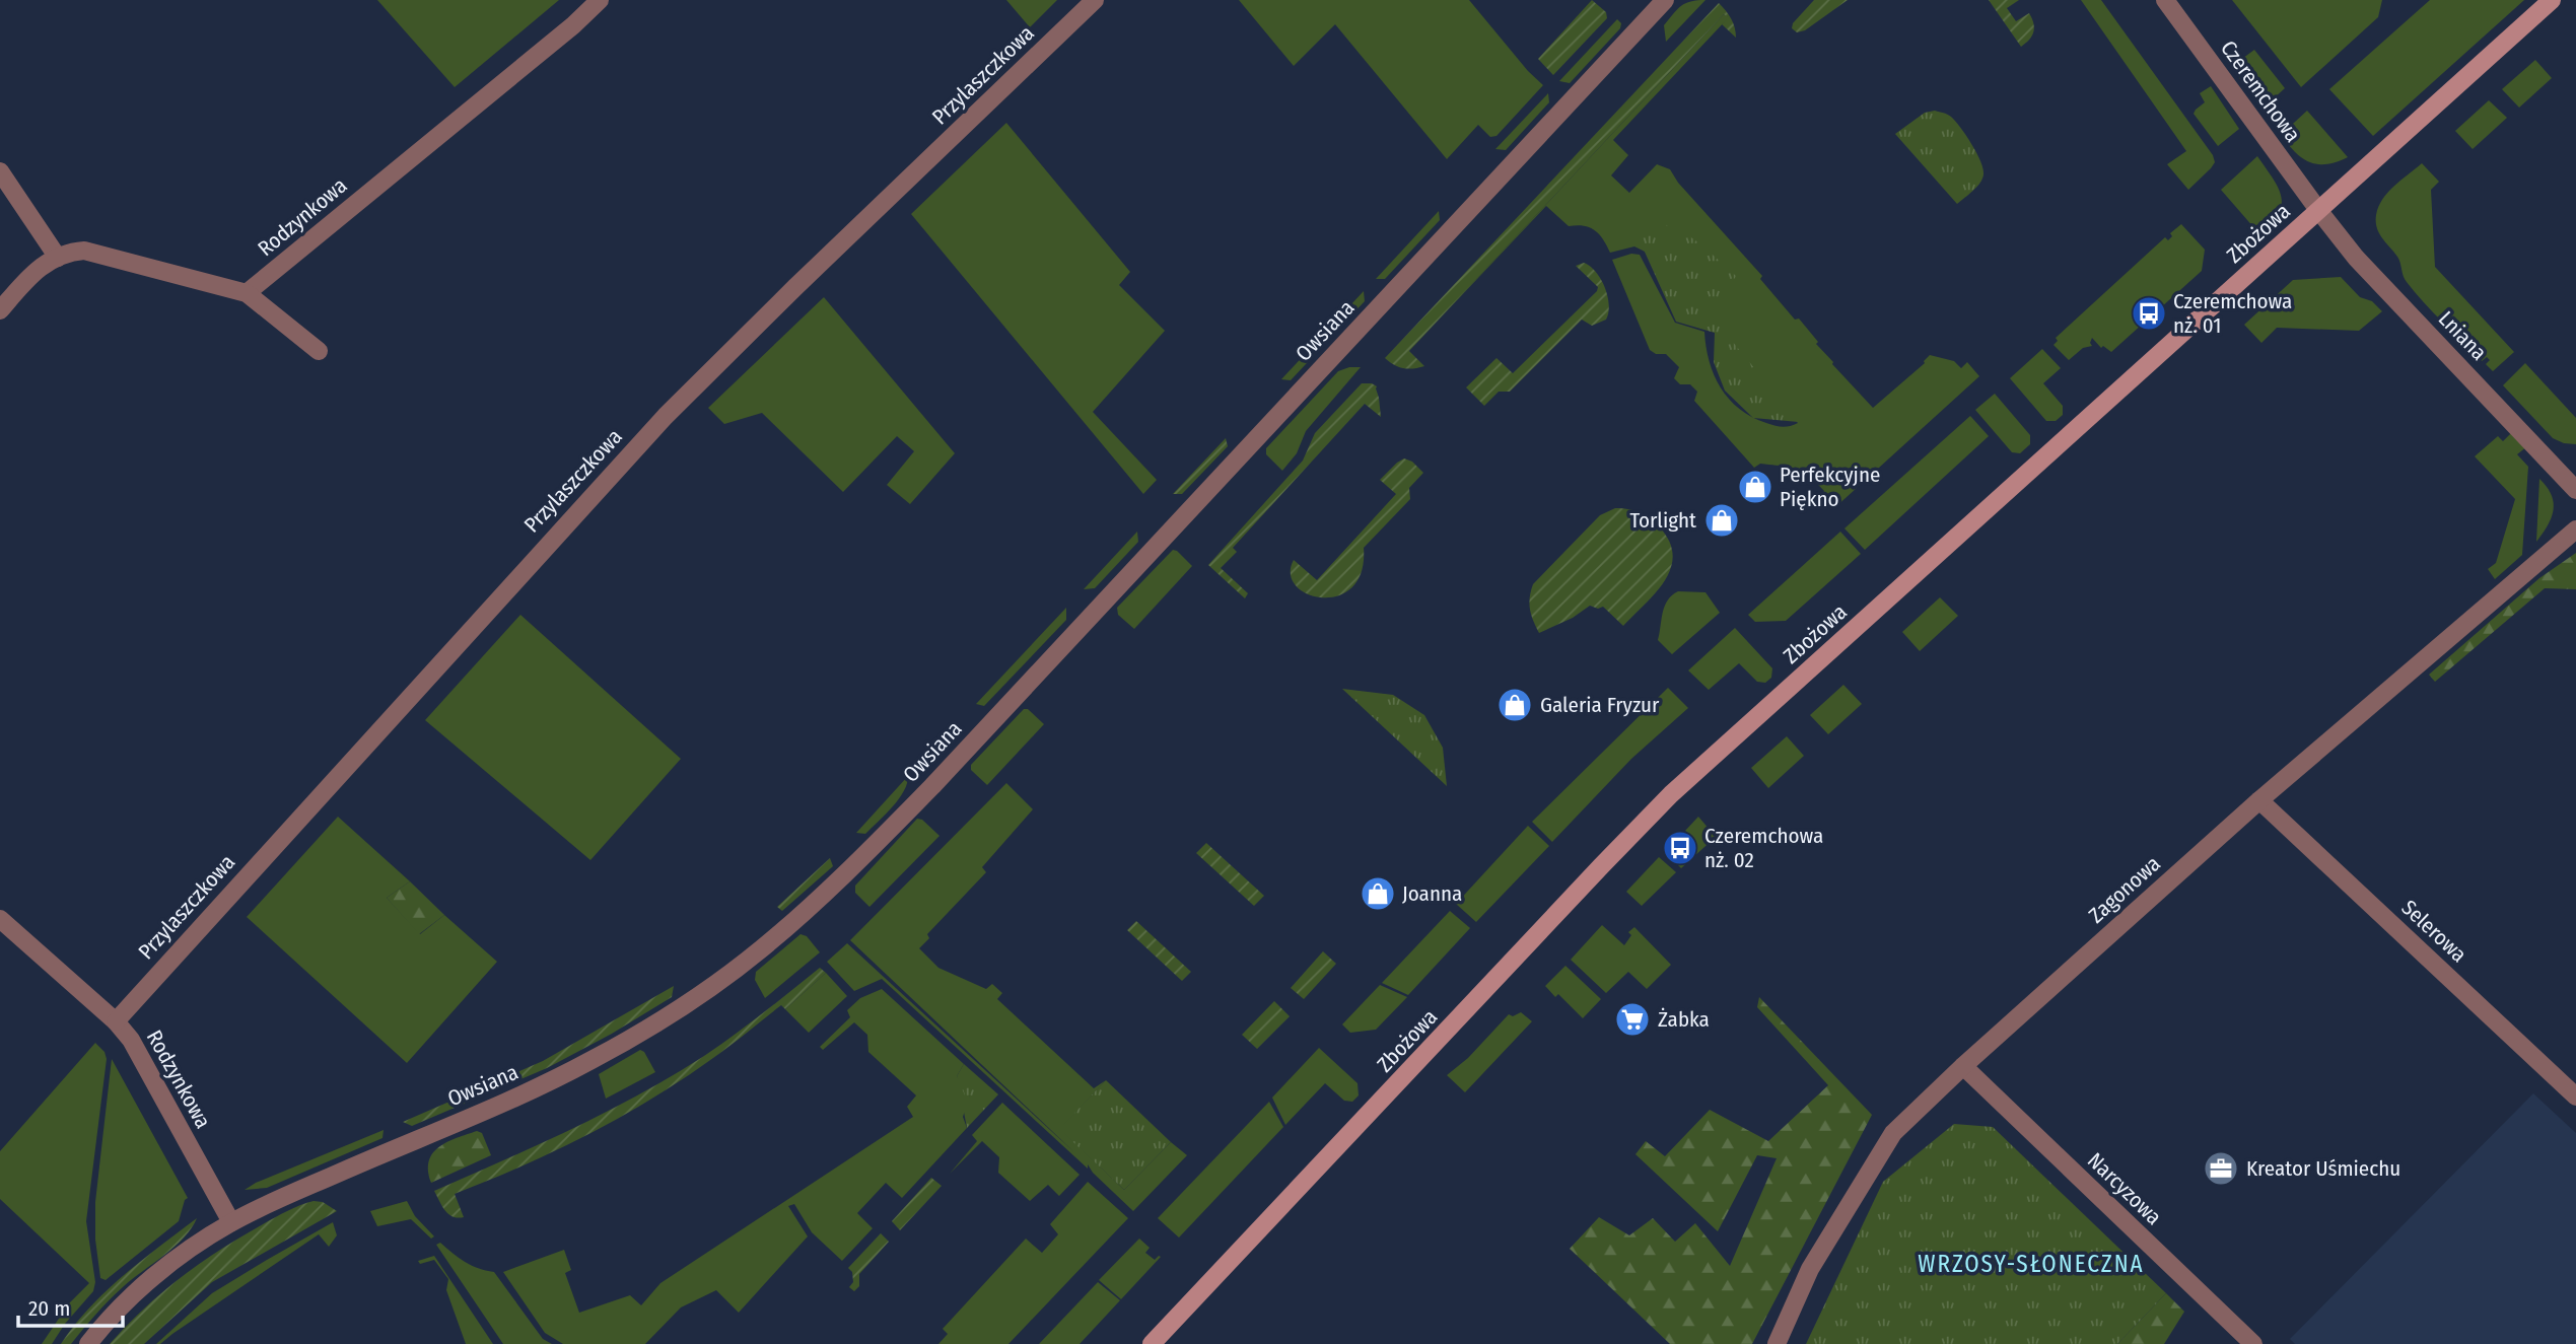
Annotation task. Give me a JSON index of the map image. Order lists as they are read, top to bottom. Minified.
{"streets":{"street":["Przylaszczkowa","Czeremchowa","Rodzynkowa","Zbożowa","Owsiana","Lniana","Zagonowa","Selerowa","Narcyzowa"]},"crossings":[["Przylaszczkowa","Rodzynkowa"],["Czeremchowa","Zbożowa"],["Czeremchowa","Lniana"],["Rodzynkowa","Owsiana"],["Zbożowa","Lniana"],["Zagonowa","Selerowa"],["Zagonowa","Narcyzowa"]],"districts":["WRZOSY-SŁONECZNA"],"places":{"bus stop":["Czeremchowa nż. 01","Czeremchowa nż. 02"],"shop":["Perfekcyjne Piękno","Torlight","Galeria Fryzur","Joanna"],"supermarket":["Żabka"],"office":["Kreator Uśmiechu"]},"scale_bar":"20 m"}
